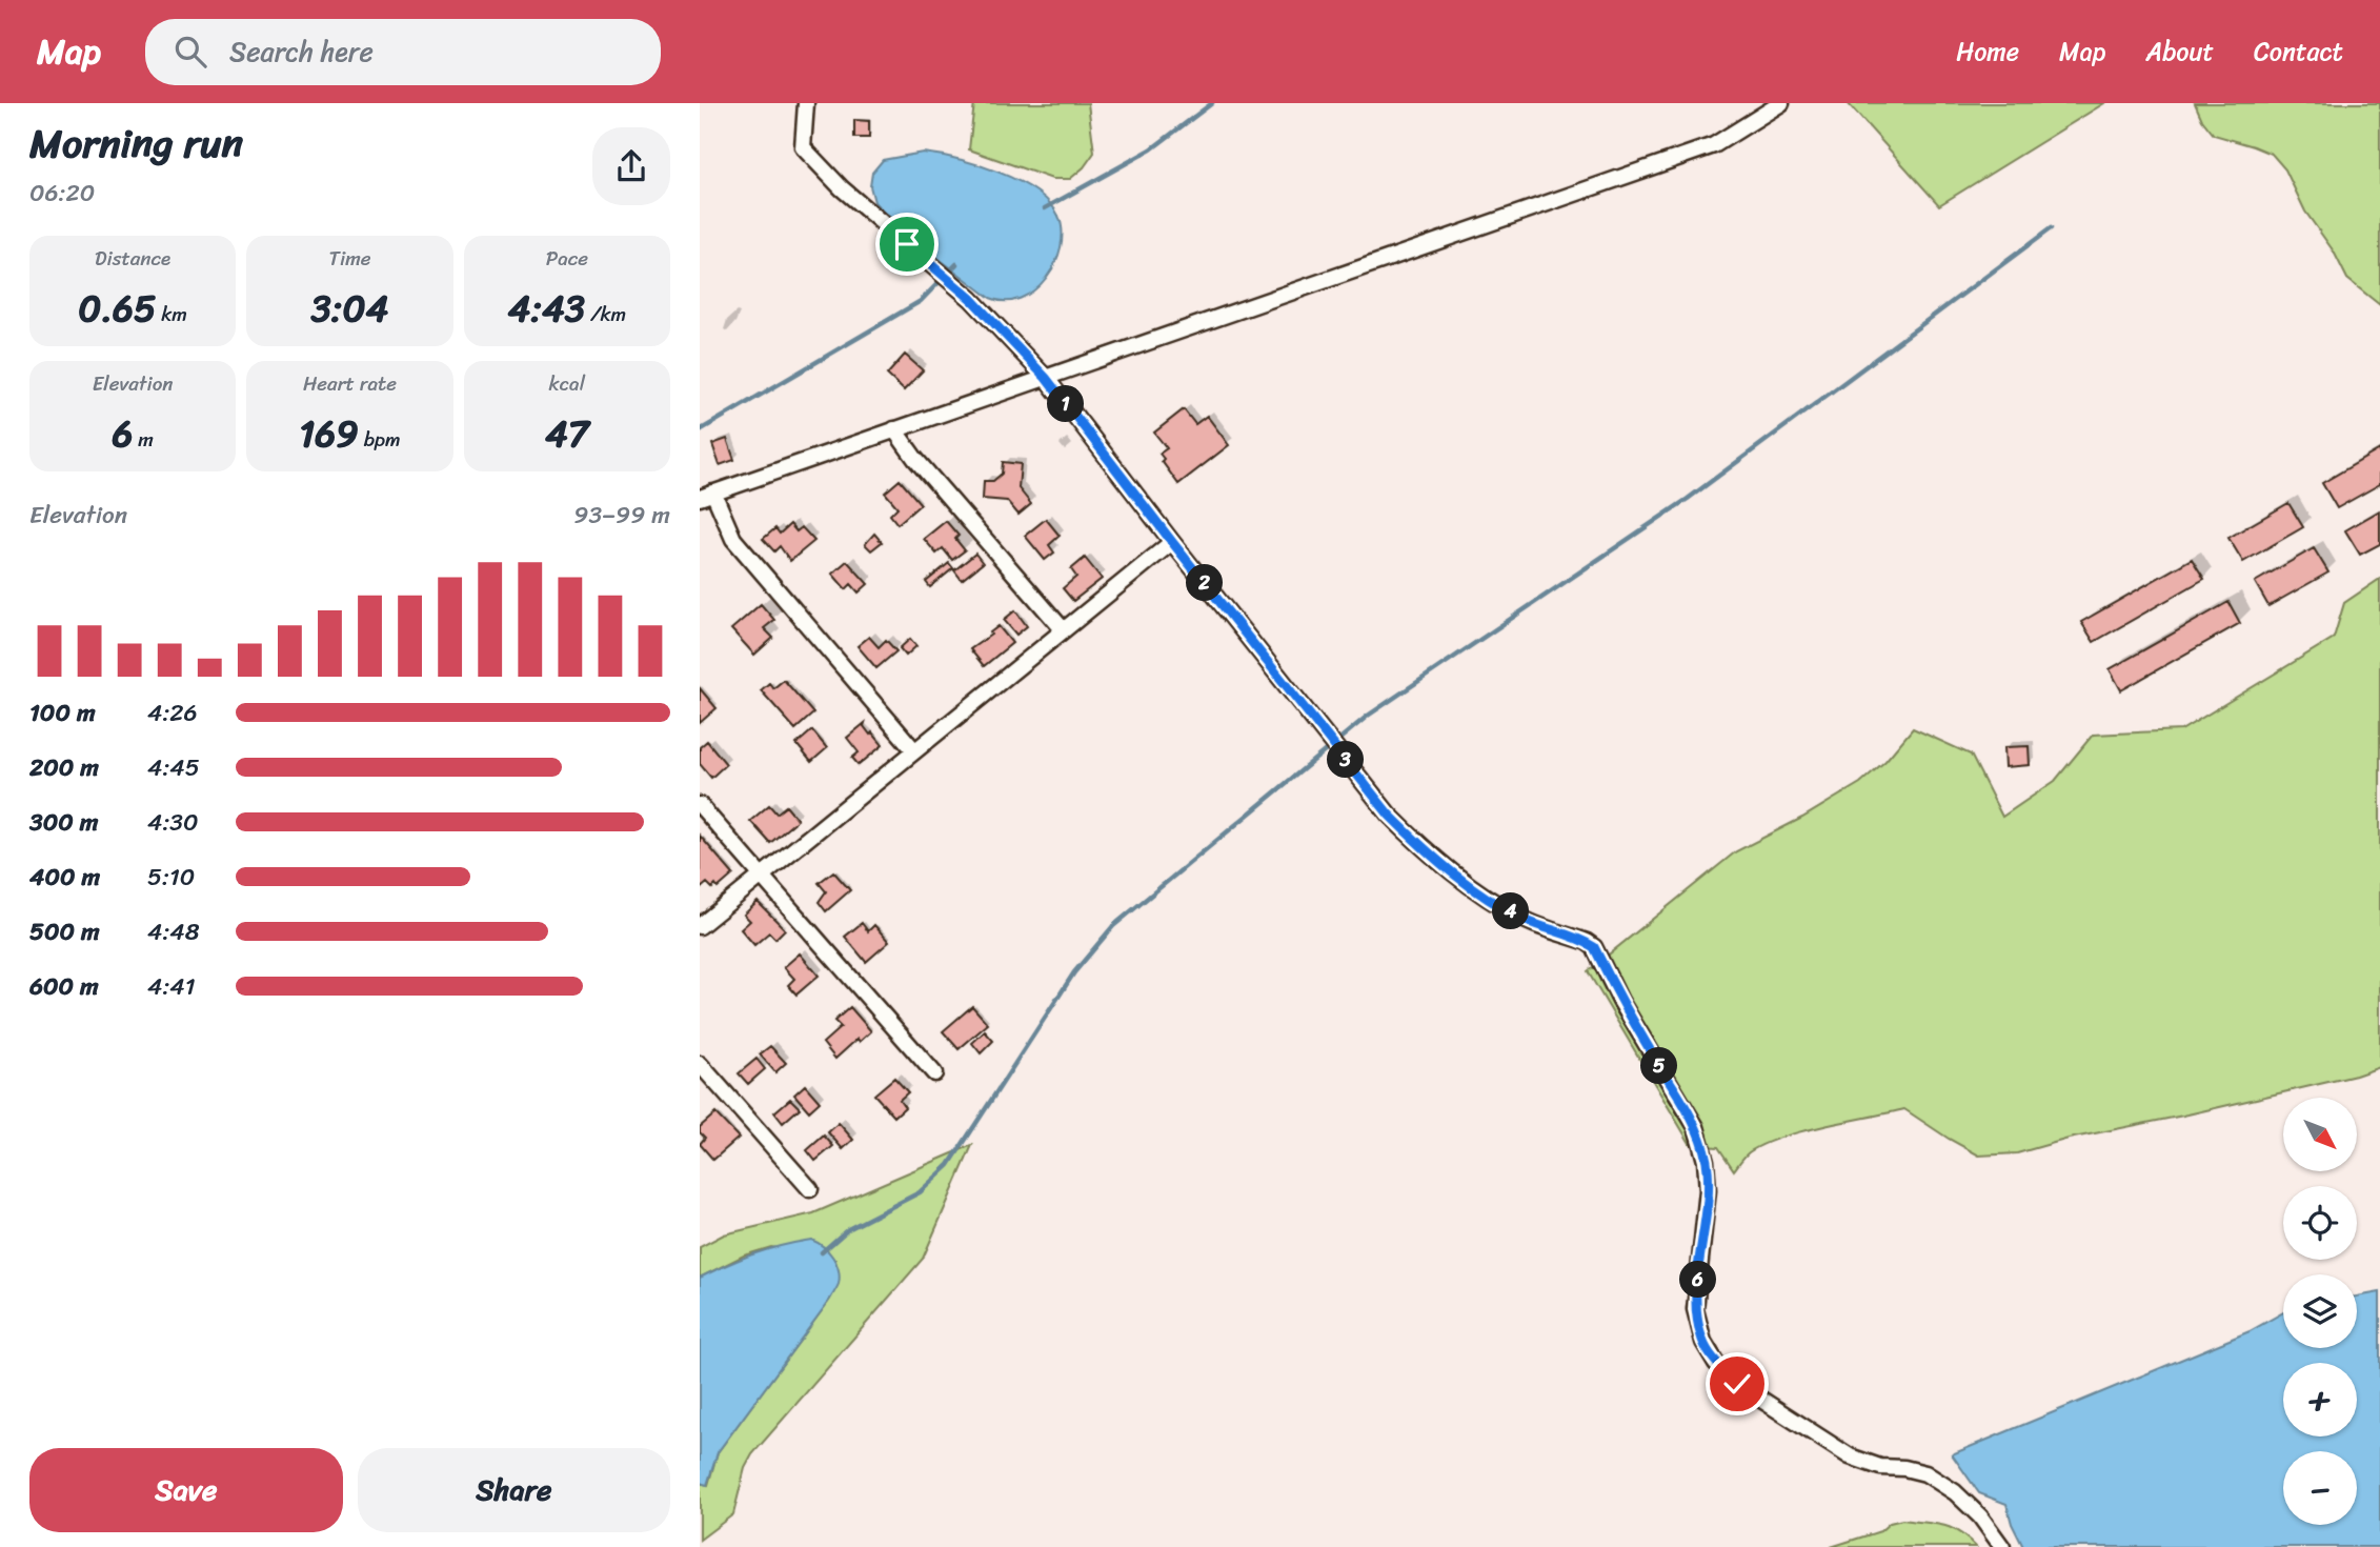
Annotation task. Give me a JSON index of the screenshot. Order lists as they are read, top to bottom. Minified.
{"north":"bottom right","page":{"header":"Map","search":"Search here","nav":["Home","Map","About","Contact"],"heading":["Morning run","06:20"],"stats":[["Distance","0.65 km"],["Time","3:04"],["Pace","4:43 /km"],["Elevation","6 m"],["Heart rate","169 bpm"],["kcal","47"]],"pins":["1","2","3","4","5","6"],"chart":["Elevation","93–99 m"],"list":[{"name":"100 m","note":"4:26"},{"name":"200 m","note":"4:45"},{"name":"300 m","note":"4:30"},{"name":"400 m","note":"5:10"},{"name":"500 m","note":"4:48"},{"name":"600 m","note":"4:41"}],"map_buttons":["+","−"],"buttons":["Save","Share"]}}
